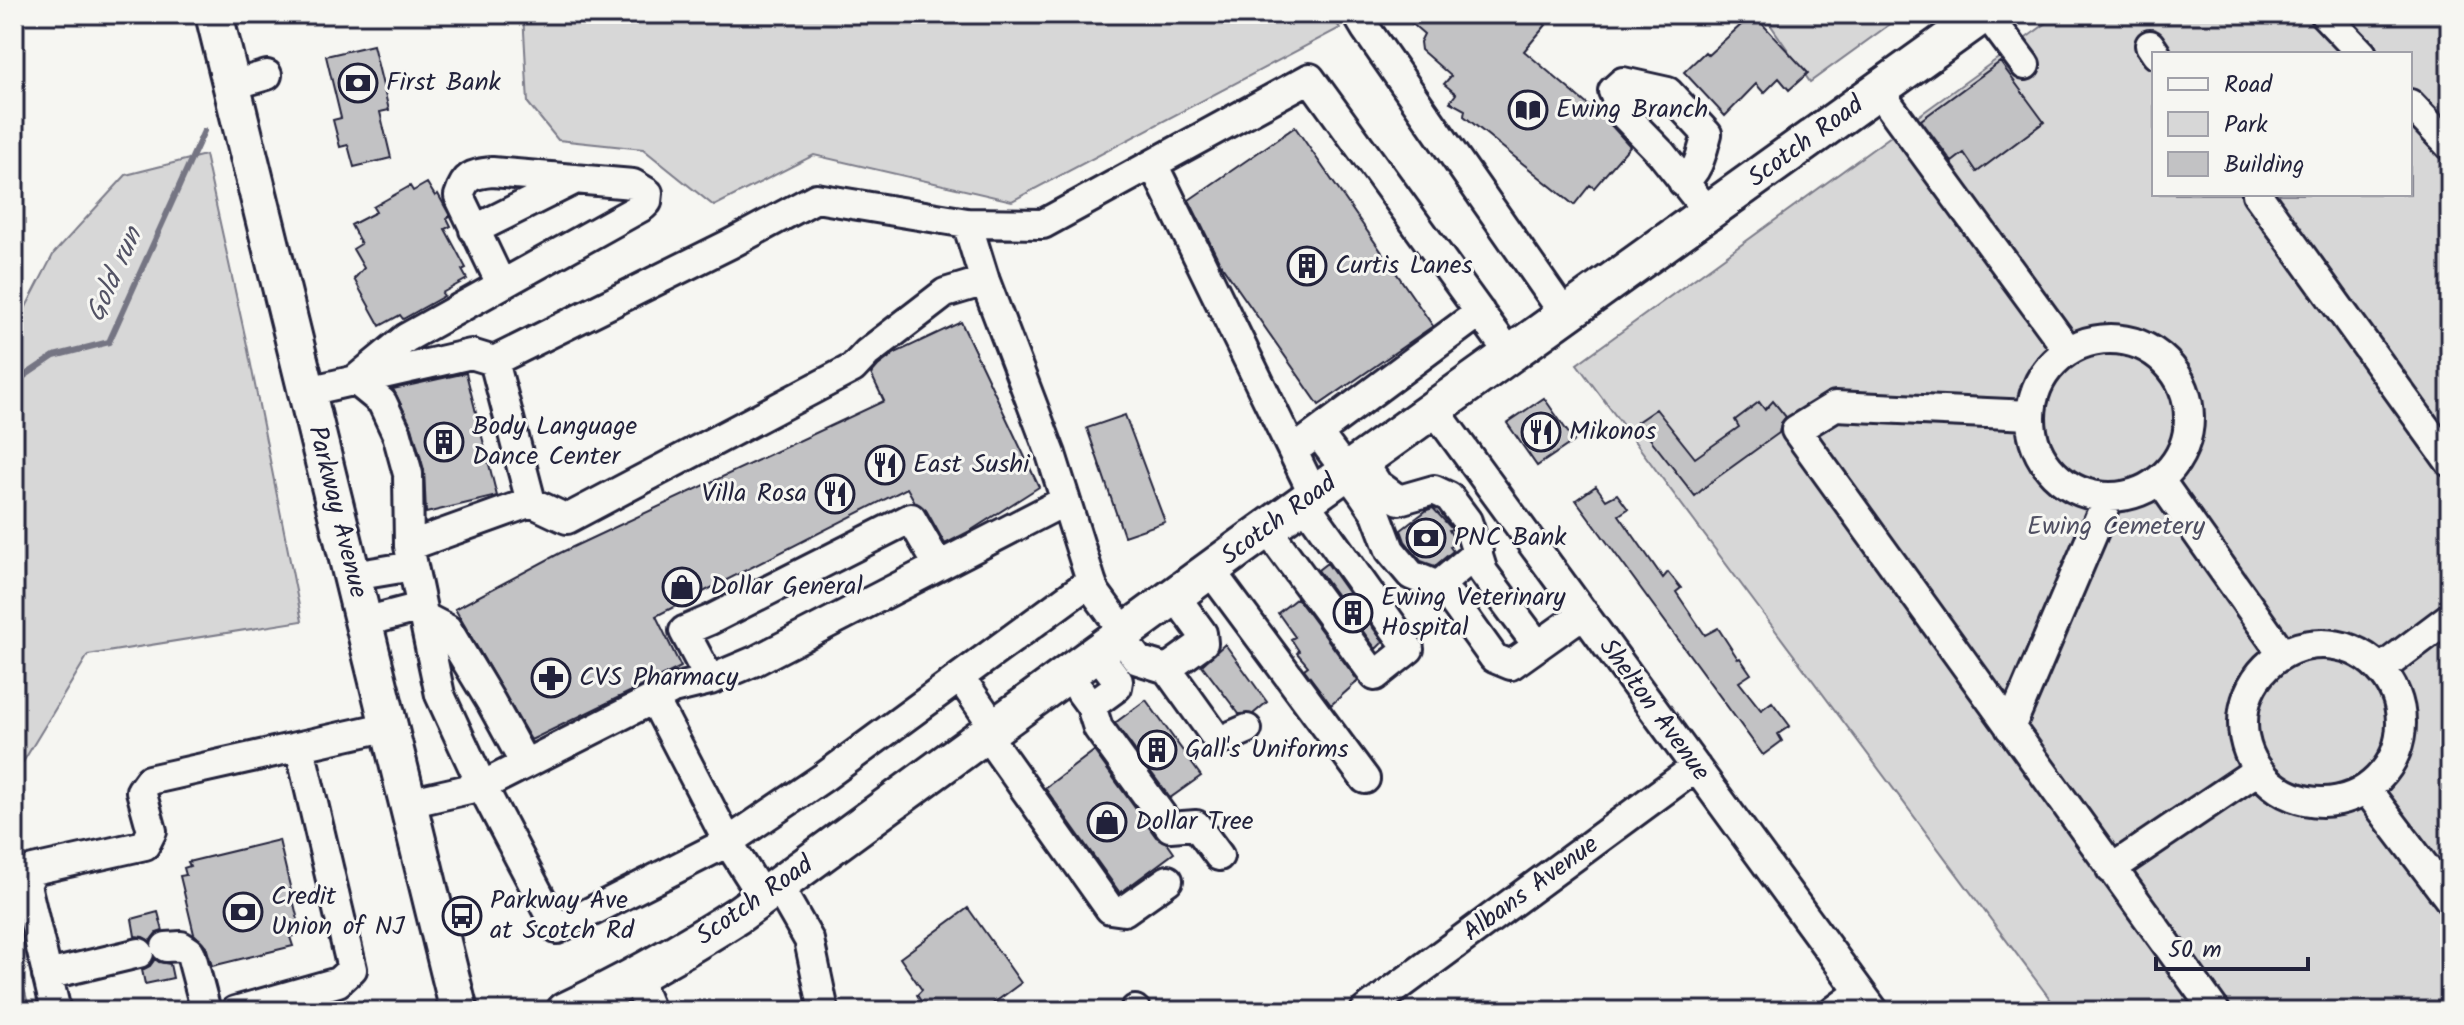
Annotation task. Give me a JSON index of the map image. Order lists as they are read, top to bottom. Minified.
{"streets":{"main road":["Scotch Road","Parkway Avenue"],"street":["Shelton Avenue","Albans Avenue"]},"crossings":[["Scotch Road","Shelton Avenue"],["Shelton Avenue","Albans Avenue"]],"water":["Gold run"],"parks":["Ewing Cemetery"],"places":{"bank":["First Bank","PNC Bank","Credit Union of NJ"],"library":["Ewing Branch"],"building":["Curtis Lanes","Body Language Dance Center","Ewing Veterinary Hospital","Gall's Uniforms"],"restaurant":["Mikonos","East Sushi","Villa Rosa"],"shop":["Dollar General","Dollar Tree"],"pharmacy":["CVS Pharmacy"],"bus stop":["Parkway Ave at Scotch Rd"]},"legend":["Road","Park","Building"],"scale_bar":"50 m"}
